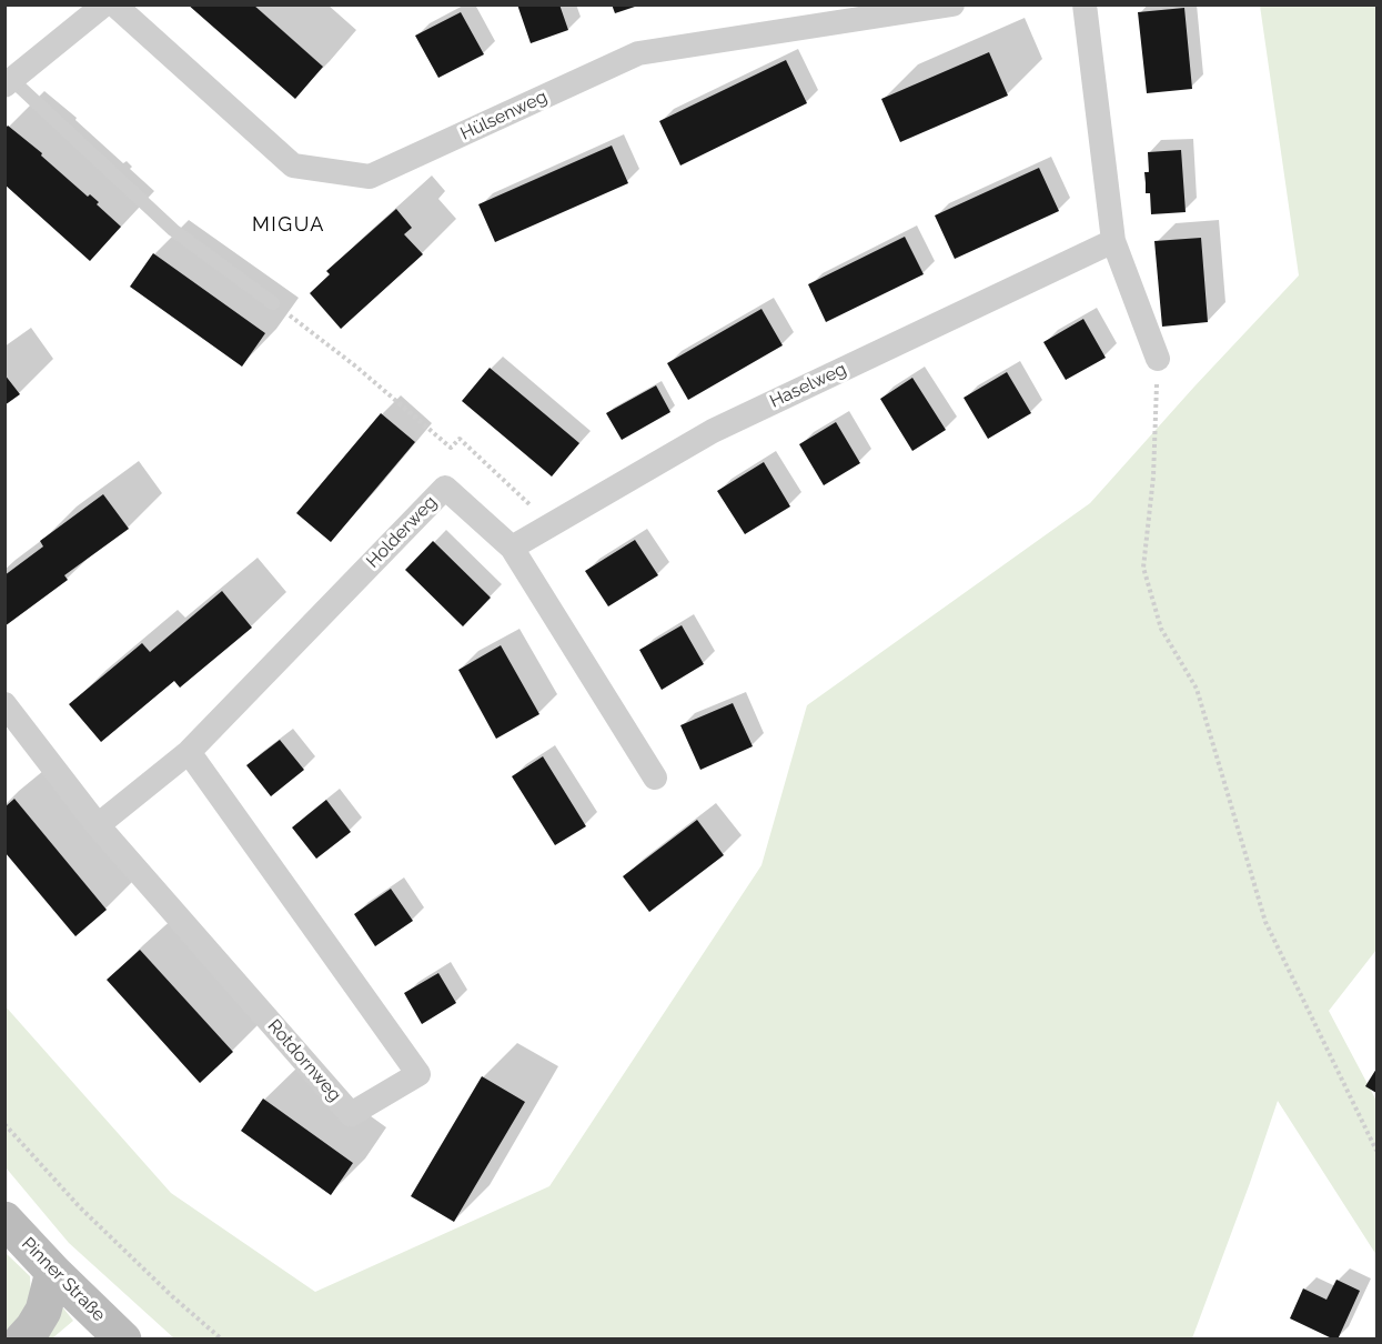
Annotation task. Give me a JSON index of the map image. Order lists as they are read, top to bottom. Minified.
{"streets":{"street":["Hülsenweg","Haselweg","Holderweg","Rotdornweg","Pinner Straße"]},"crossings":[["Haselweg","Holderweg"],["Holderweg","Rotdornweg"]],"districts":["MIGUA"]}
